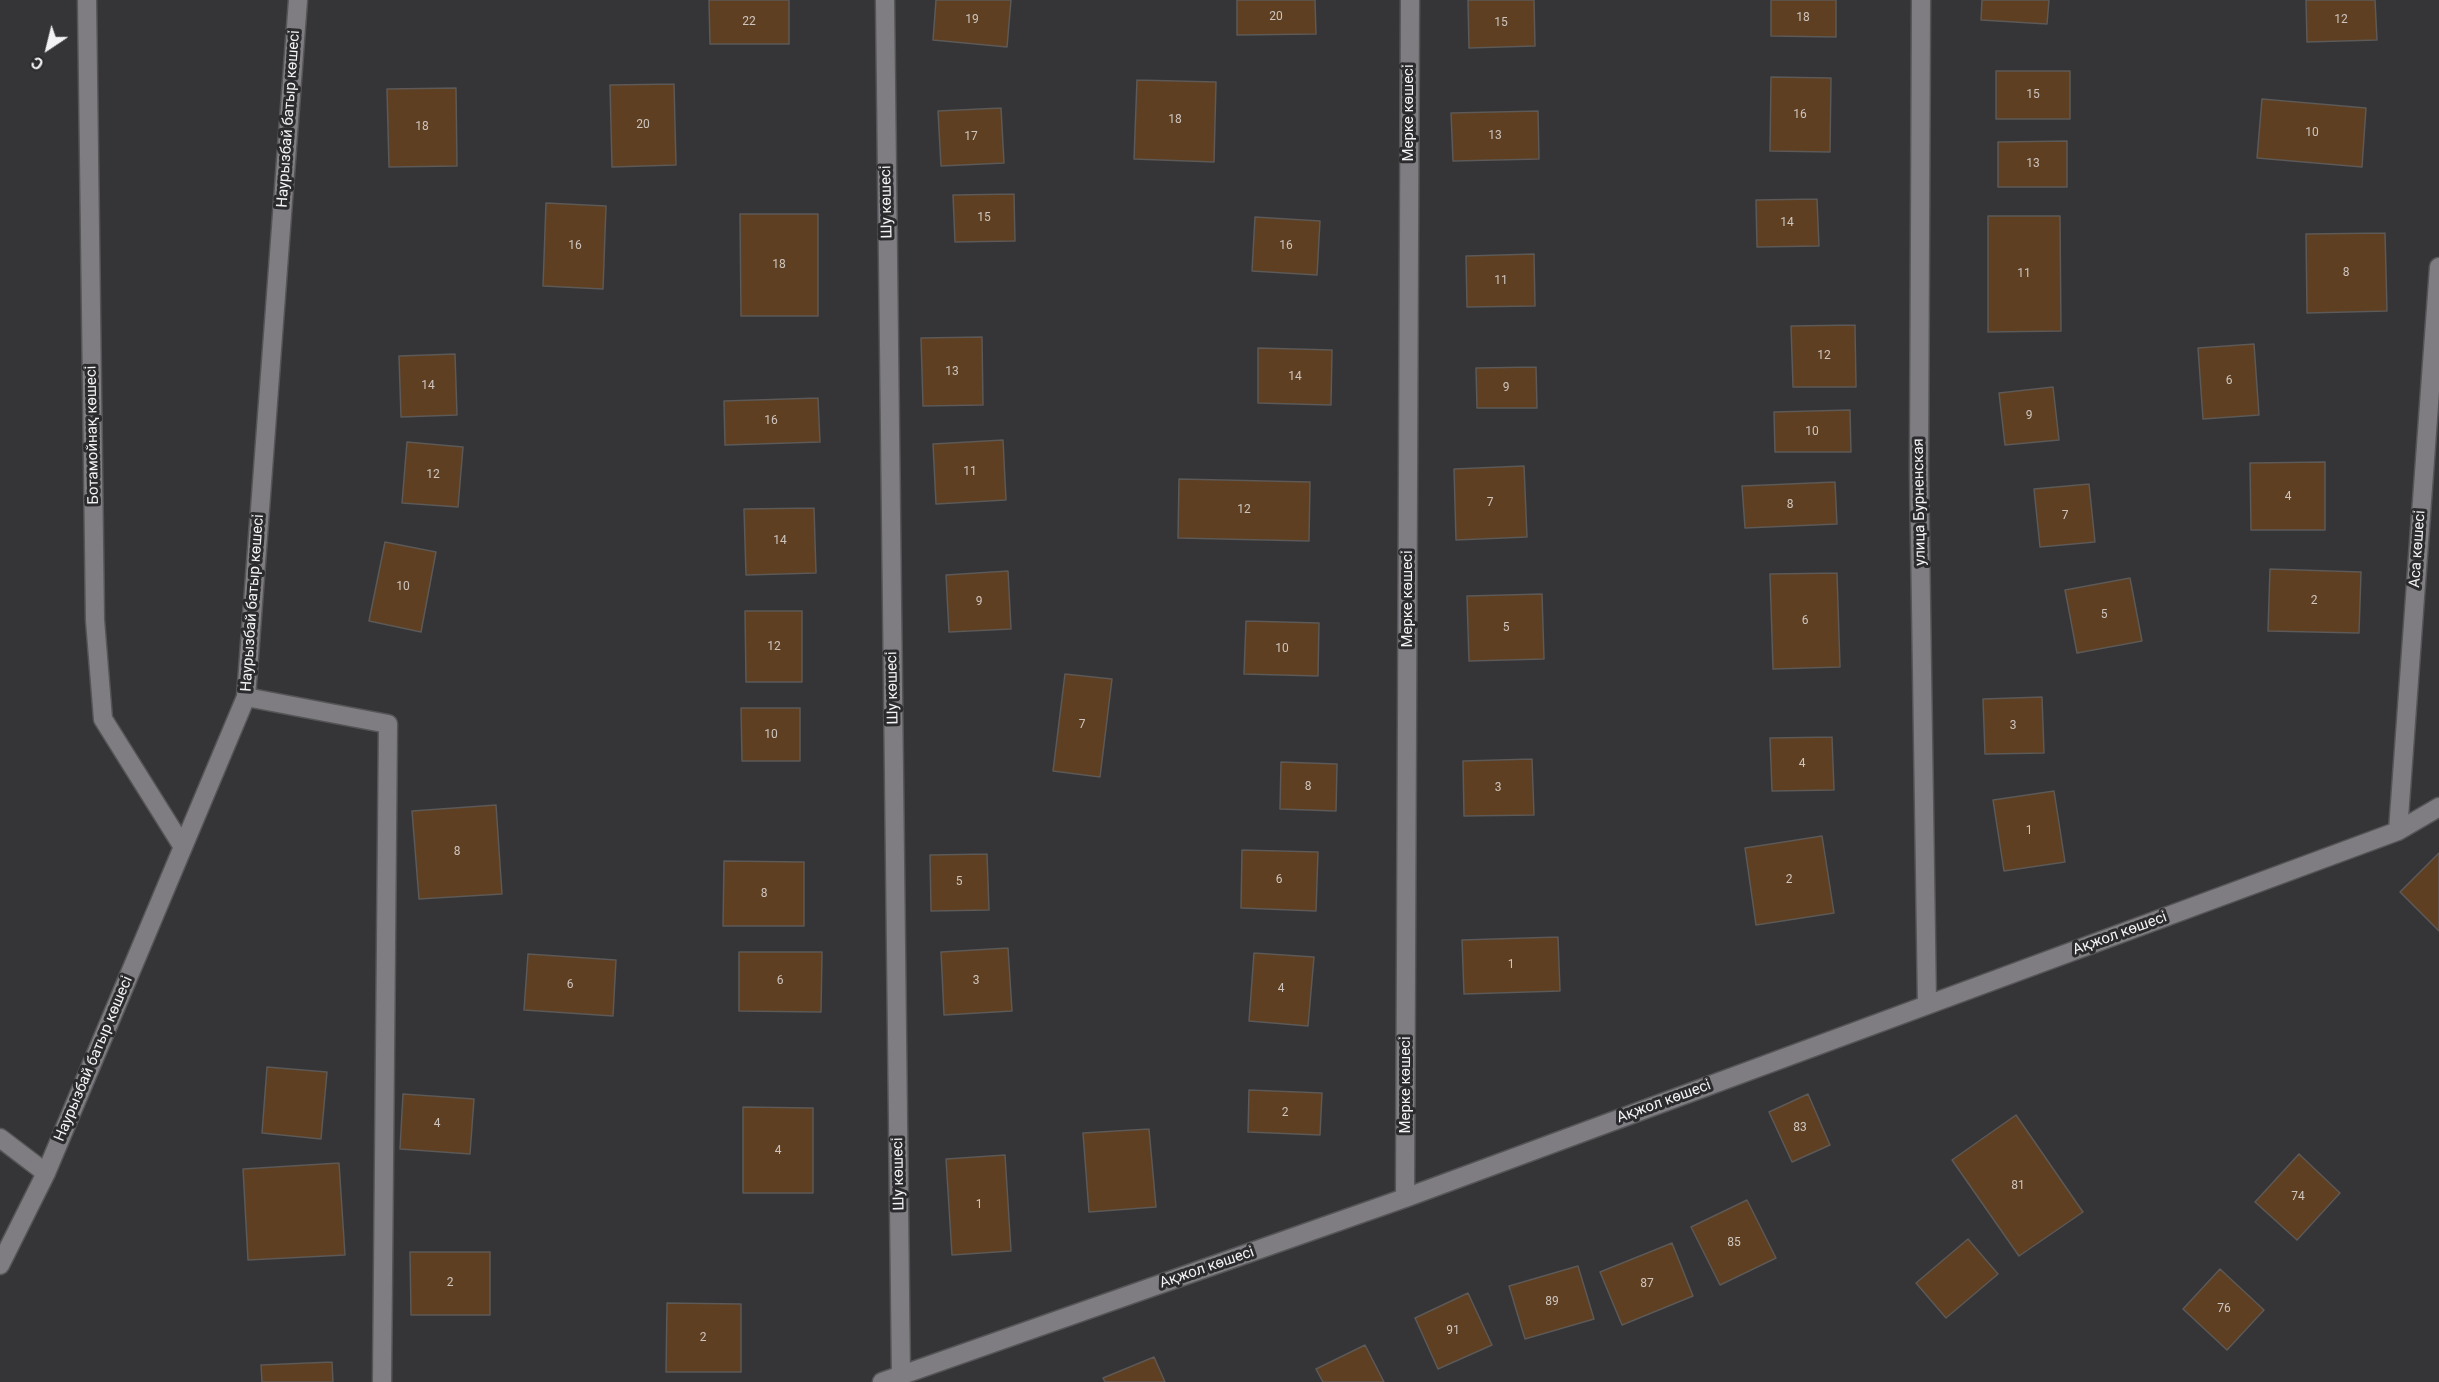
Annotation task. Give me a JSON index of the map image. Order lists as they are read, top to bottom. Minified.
{"streets":{"street":["Мерке көшесі","Наурызбай батыр көшесі","Шу көшесі","Ботамойнақ көшесі","улица Бурненская","Аса көшесі","Ақжол көшесі"]},"crossings":[["Мерке көшесі","Ақжол көшесі"],["Наурызбай батыр көшесі","Ботамойнақ көшесі"],["Шу көшесі","Ақжол көшесі"],["улица Бурненская","Ақжол көшесі"],["Аса көшесі","Ақжол көшесі"]],"house_numbers":["20","18","19","12","22","15","15","16","18","20","18","10","13","17","13","15","14","16","16","18","8","11","11","12","13","14","6","14","9","9","16","10","11","12","4","7","8","12","7","14","10","2","9","5","6","5","12","10","7","3","10","4","8","3","1","8","6","2","5","8","1","6","3","6","4","2","4","83","4","81","74","1","85","2","87","89","76","91","2"],"north":"bottom left"}
